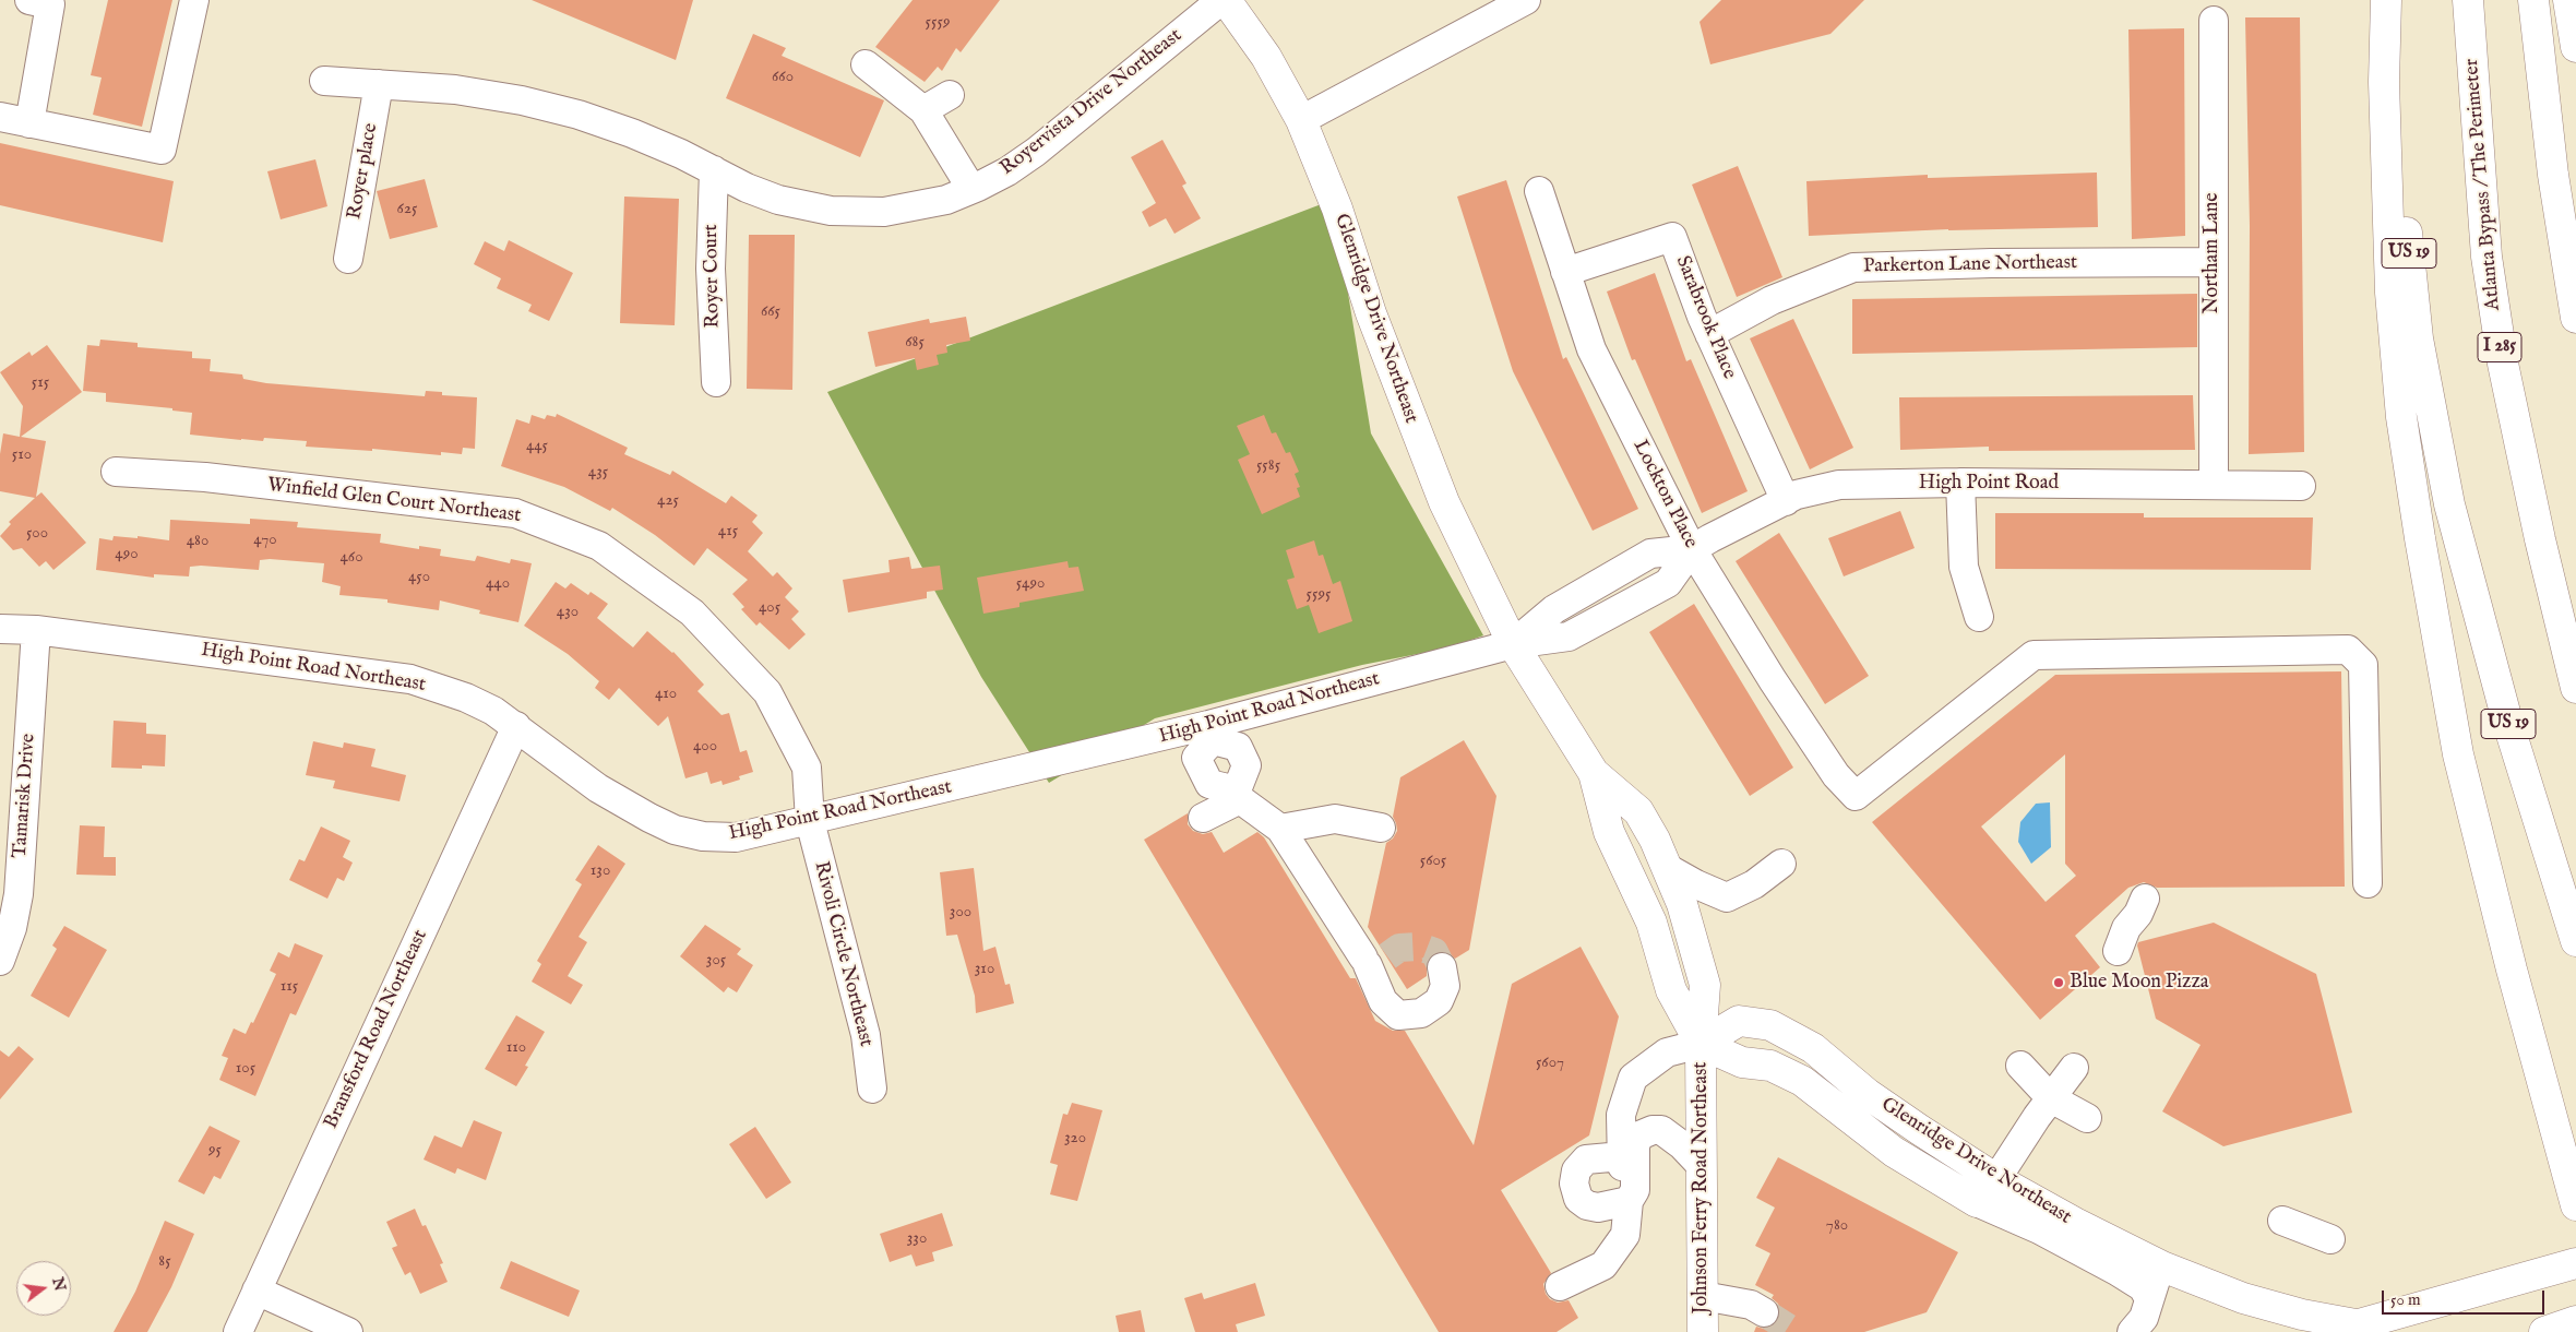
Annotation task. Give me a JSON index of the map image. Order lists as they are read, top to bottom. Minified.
{"streets":{"main road":["Atlanta Bypass / The Perimeter","US 19","Glenridge Drive Northeast","I 285","Johnson Ferry Road Northeast"],"street":["Royervista Drive Northeast","Royer place","Northam Lane","Parkerton Lane Northeast","Royer Court","Sarabrook Place","High Point Road","Lockton Place","Winfield Glen Court Northeast","High Point Road Northeast","Tamarisk Drive","Rivoli Circle Northeast","Bransford Road Northeast"]},"crossings":[["Royervista Drive Northeast","Royer place"],["Royervista Drive Northeast","Royer Court"],["Northam Lane","Parkerton Lane Northeast"],["Northam Lane","High Point Road"],["Parkerton Lane Northeast","Sarabrook Place"],["Sarabrook Place","High Point Road"],["Sarabrook Place","Lockton Place"],["Glenridge Drive Northeast","High Point Road"],["Glenridge Drive Northeast","High Point Road Northeast"],["Glenridge Drive Northeast","Johnson Ferry Road Northeast"],["High Point Road","Lockton Place"],["High Point Road","High Point Road Northeast"],["High Point Road","Johnson Ferry Road Northeast"],["Winfield Glen Court Northeast","High Point Road Northeast"],["Winfield Glen Court Northeast","Rivoli Circle Northeast"],["High Point Road Northeast","Tamarisk Drive"],["High Point Road Northeast","Rivoli Circle Northeast"],["High Point Road Northeast","Bransford Road Northeast"],["High Point Road Northeast","Johnson Ferry Road Northeast"]],"places":["Blue Moon Pizza"],"house_numbers":["5559","660","625","665","685","515","445","510","5585","435","425","415","500","470","480","490","460","450","440","5490","5595","405","430","410","400","5605","130","300","305","310","115","110","5607","105","320","95","780","330","85"],"scale_bar":"50 m","north":"right"}
